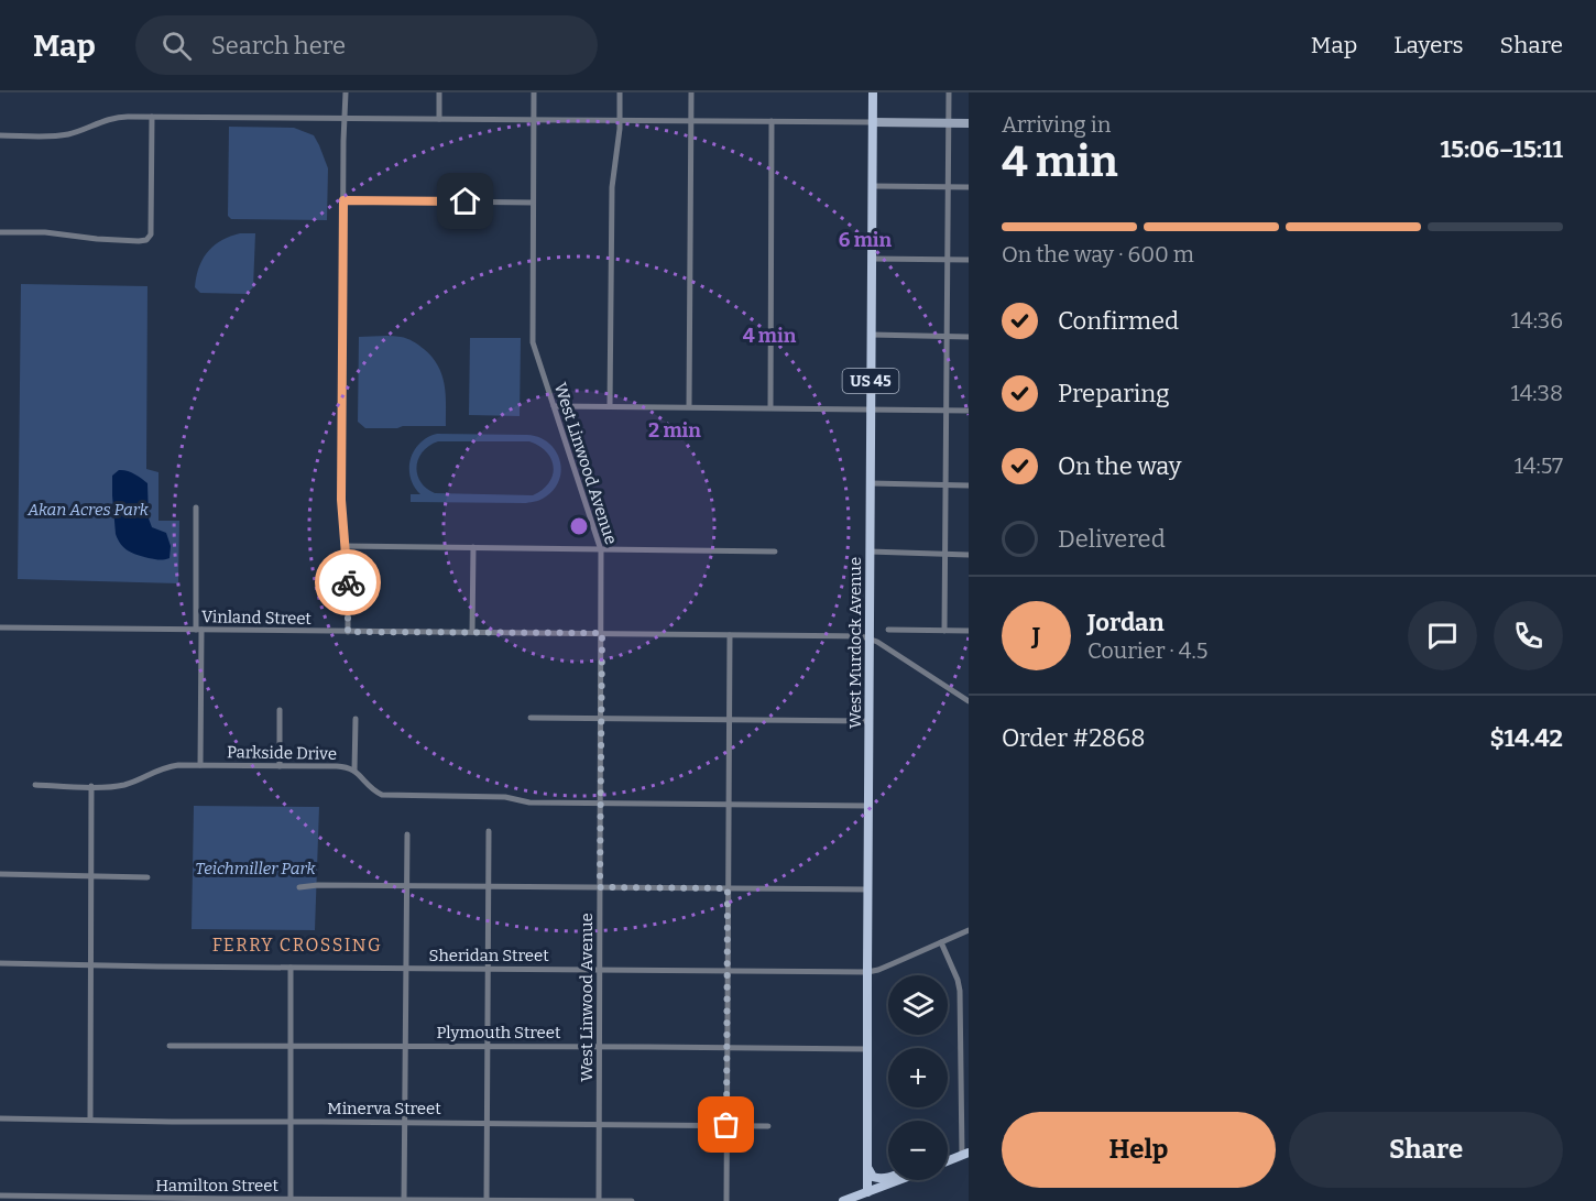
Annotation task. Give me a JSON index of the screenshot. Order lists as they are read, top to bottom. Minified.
{"streets":{"main road":["US 45","West Murdock Avenue"],"street":["West Linwood Avenue","Vinland Street","Parkside Drive","Sheridan Street","Plymouth Street","Minerva Street","Hamilton Street"]},"crossings":[["West Linwood Avenue","Vinland Street"],["West Linwood Avenue","Parkside Drive"],["West Linwood Avenue","Sheridan Street"],["West Linwood Avenue","Plymouth Street"],["West Linwood Avenue","Minerva Street"],["West Linwood Avenue","Hamilton Street"],["Vinland Street","West Murdock Avenue"],["West Murdock Avenue","Parkside Drive"],["West Murdock Avenue","Sheridan Street"],["West Murdock Avenue","Plymouth Street"]],"districts":["FERRY CROSSING"],"parks":["Akan Acres Park","Teichmiller Park"],"page":{"header":"Map","search":"Search here","nav":["Map","Layers","Share"],"heading":["4 min","Arriving in","15:06–15:11"],"panel":["Jordan","Courier · 4.5","Order #2868","$14.42"],"bar":"On the way · 600 m","list":[["Confirmed","14:36"],["Preparing","14:38"],["On the way","14:57"],"Delivered"],"round":"J","map_buttons":["+","−"],"buttons":["Help","Share"]},"rings":["6 min","4 min","2 min"]}
